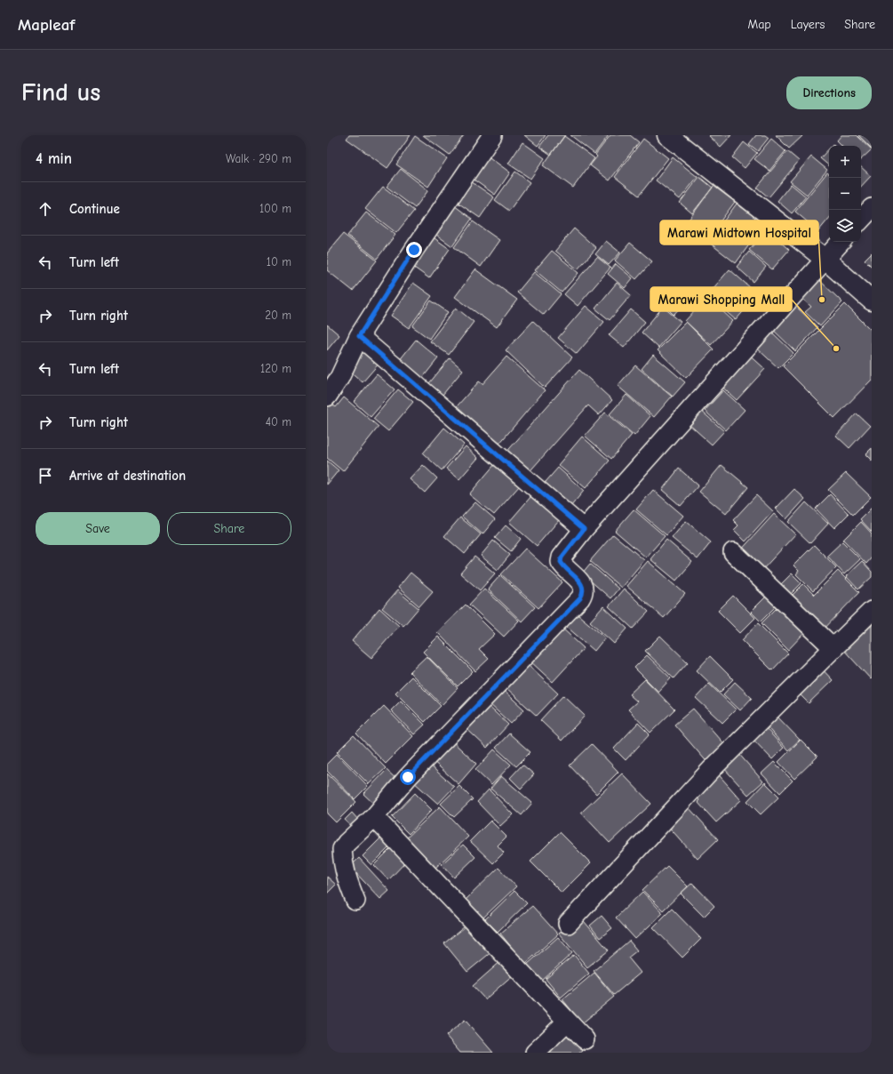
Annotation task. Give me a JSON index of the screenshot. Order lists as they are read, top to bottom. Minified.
{"places":["Marawi Midtown Hospital","Marawi Shopping Mall"],"page":{"header":"Mapleaf","nav":["Map","Layers","Share"],"buttons":["Directions",["Save","Share"]],"title":"Find us","heading":["4 min","Walk · 290 m"],"map_buttons":["+","−"],"list":[["Continue","100 m"],["Turn left","10 m"],["Turn right","20 m"],["Turn left","120 m"],["Turn right","40 m"],"Arrive at destination"]}}
